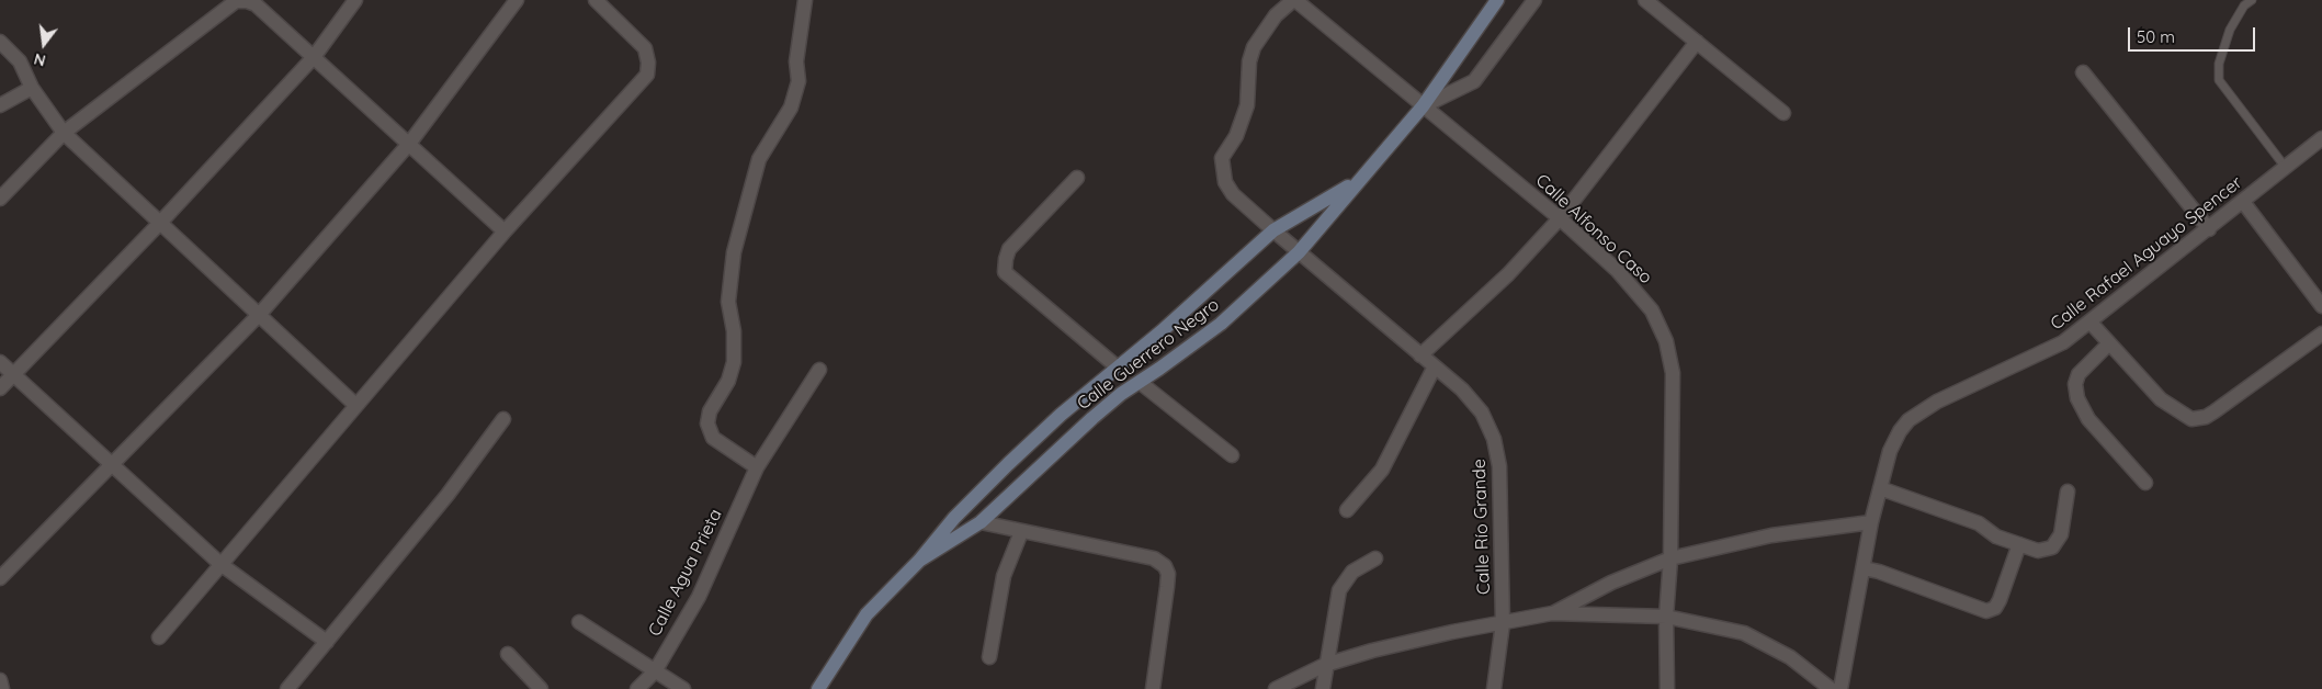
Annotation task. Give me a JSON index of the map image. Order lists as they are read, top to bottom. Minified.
{"streets":{"street":["Calle Alfonso Caso","Calle Rafael Aguayo Spencer","Calle Guerrero Negro","Calle Río Grande","Calle Agua Prieta"]},"crossings":[["Calle Alfonso Caso","Calle Guerrero Negro"],["Calle Alfonso Caso","Calle Río Grande"],["Calle Guerrero Negro","Calle Río Grande"]],"scale_bar":"50 m","north":"bottom"}
